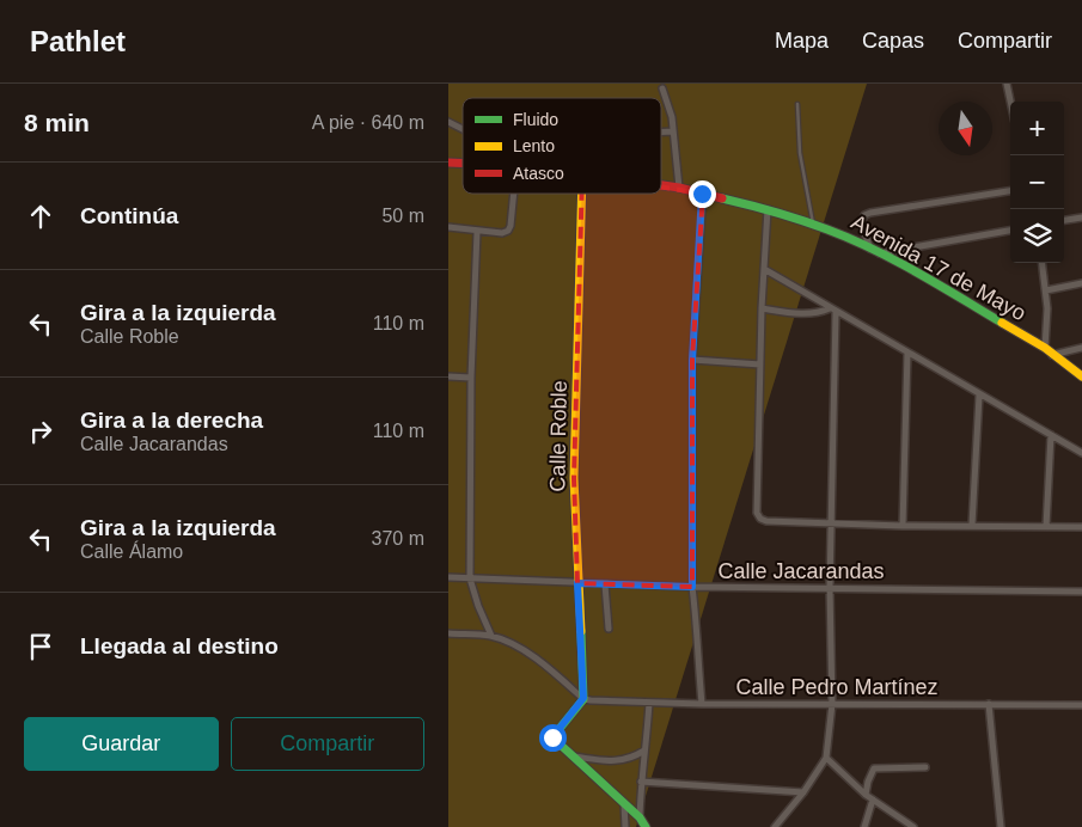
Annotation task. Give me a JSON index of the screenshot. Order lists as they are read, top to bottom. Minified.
{"streets":{"street":["Avenida 17 de Mayo","Calle Roble","Calle Jacarandas","Calle Pedro Martínez"]},"crossings":[["Calle Roble","Calle Jacarandas"],["Calle Roble","Calle Pedro Martínez"]],"legend":["Fluido","Lento","Atasco"],"north":"bottom","page":{"header":"Pathlet","nav":["Mapa","Capas","Compartir"],"heading":["8 min","A pie · 640 m"],"map_buttons":["+","−"],"list":[["Continúa","50 m"],["Gira a la izquierda","Calle Roble","110 m"],["Gira a la derecha","Calle Jacarandas","110 m"],["Gira a la izquierda","Calle Álamo","370 m"],"Llegada al destino"],"buttons":["Guardar","Compartir"]}}
